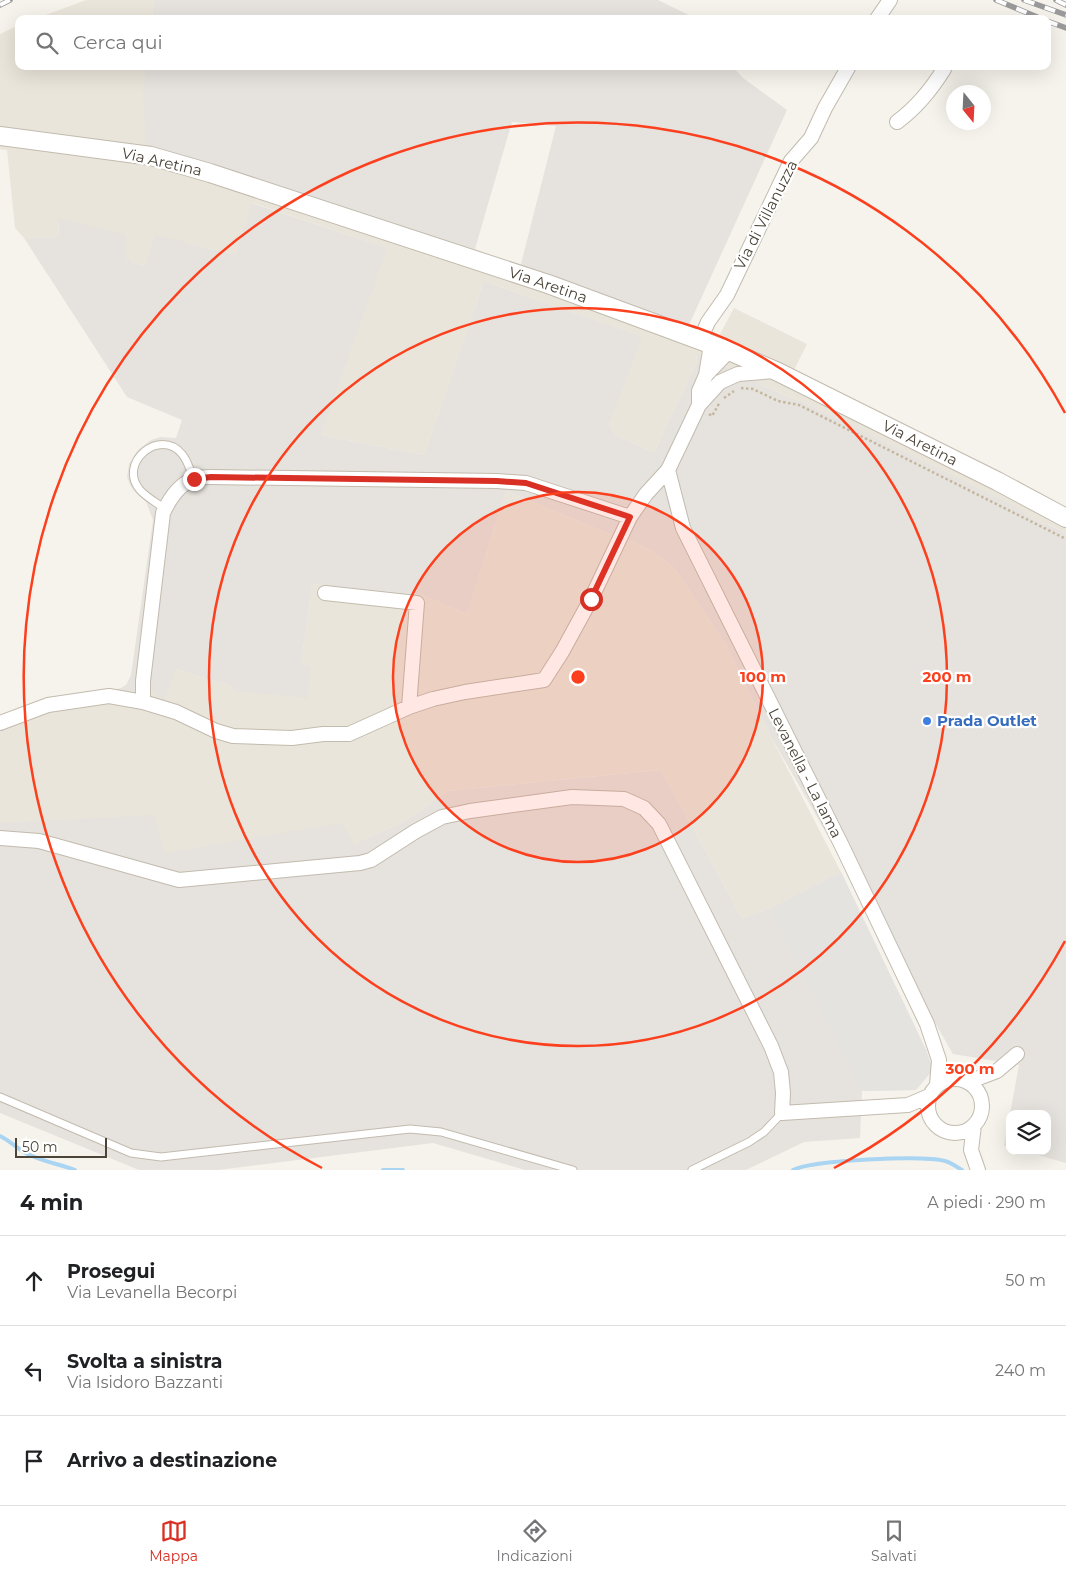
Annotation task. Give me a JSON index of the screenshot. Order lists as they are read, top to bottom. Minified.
{"streets":{"street":["Via Aretina","Via di Villanuzza","Levanella - La lama"]},"crossings":[["Via Aretina","Via di Villanuzza"]],"places":["Prada Outlet"],"scale_bar":"50 m","north":"bottom","page":{"search":"Cerca qui","scale":"50 m","heading":["4 min","A piedi · 290 m"],"list":[["Prosegui","Via Levanella Becorpi","50 m"],["Svolta a sinistra","Via Isidoro Bazzanti","240 m"],"Arrivo a destinazione"],"nav":["Mappa","Indicazioni","Salvati"]},"rings":["100 m","200 m","300 m"]}
